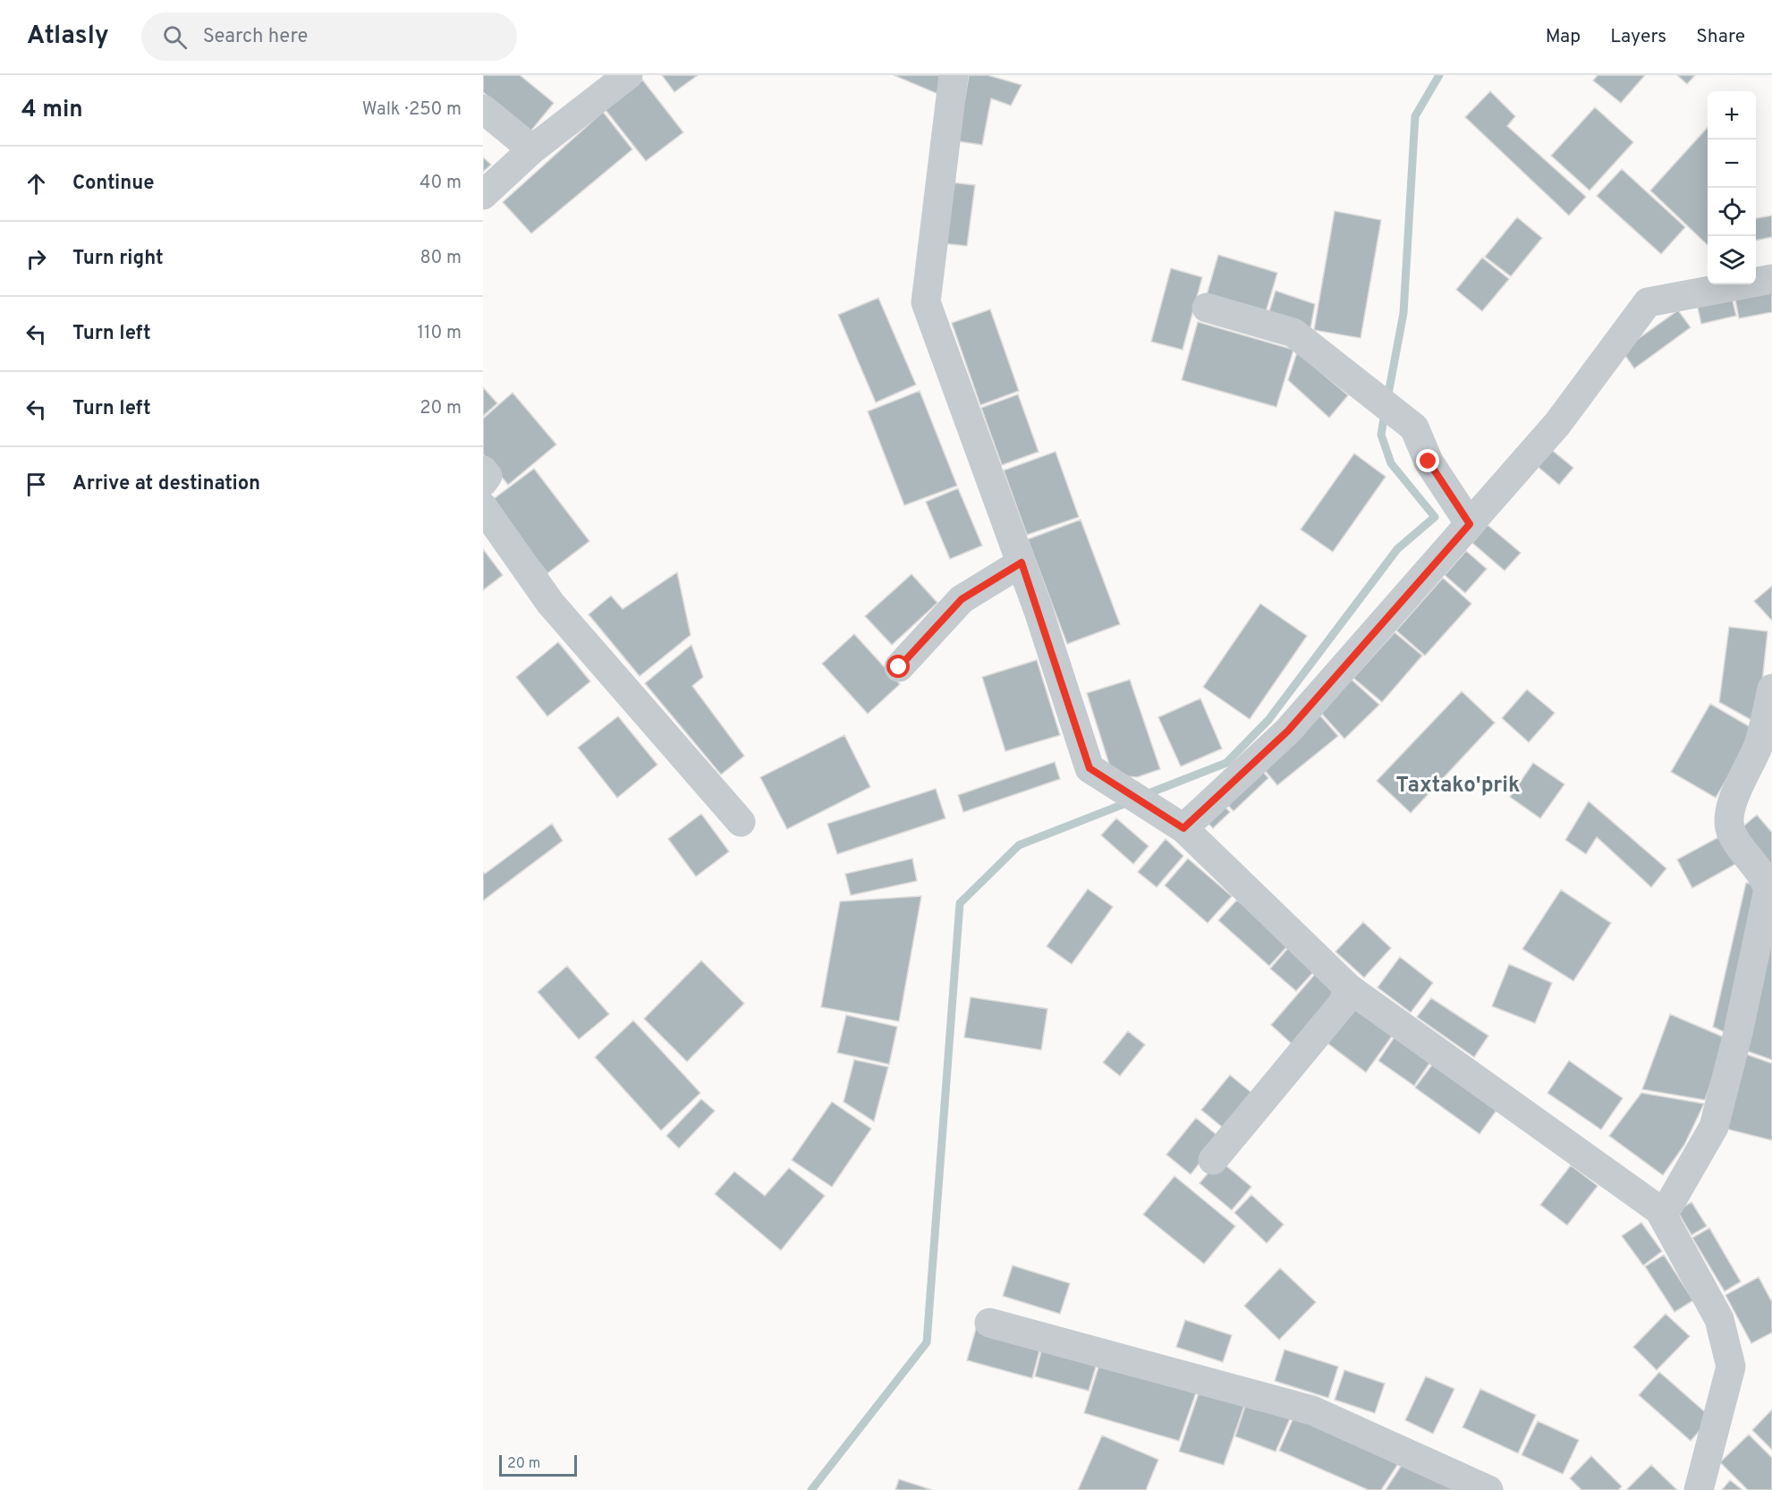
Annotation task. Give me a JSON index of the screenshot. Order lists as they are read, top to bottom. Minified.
{"districts":["Taxtako'prik"],"scale_bar":"20 m","page":{"header":"Atlasly","search":"Search here","nav":["Map","Layers","Share"],"heading":["4 min","Walk · 250 m"],"map_buttons":["+","−"],"list":[["Continue","40 m"],["Turn right","80 m"],["Turn left","110 m"],["Turn left","20 m"],"Arrive at destination"],"scale":"20 m"}}
